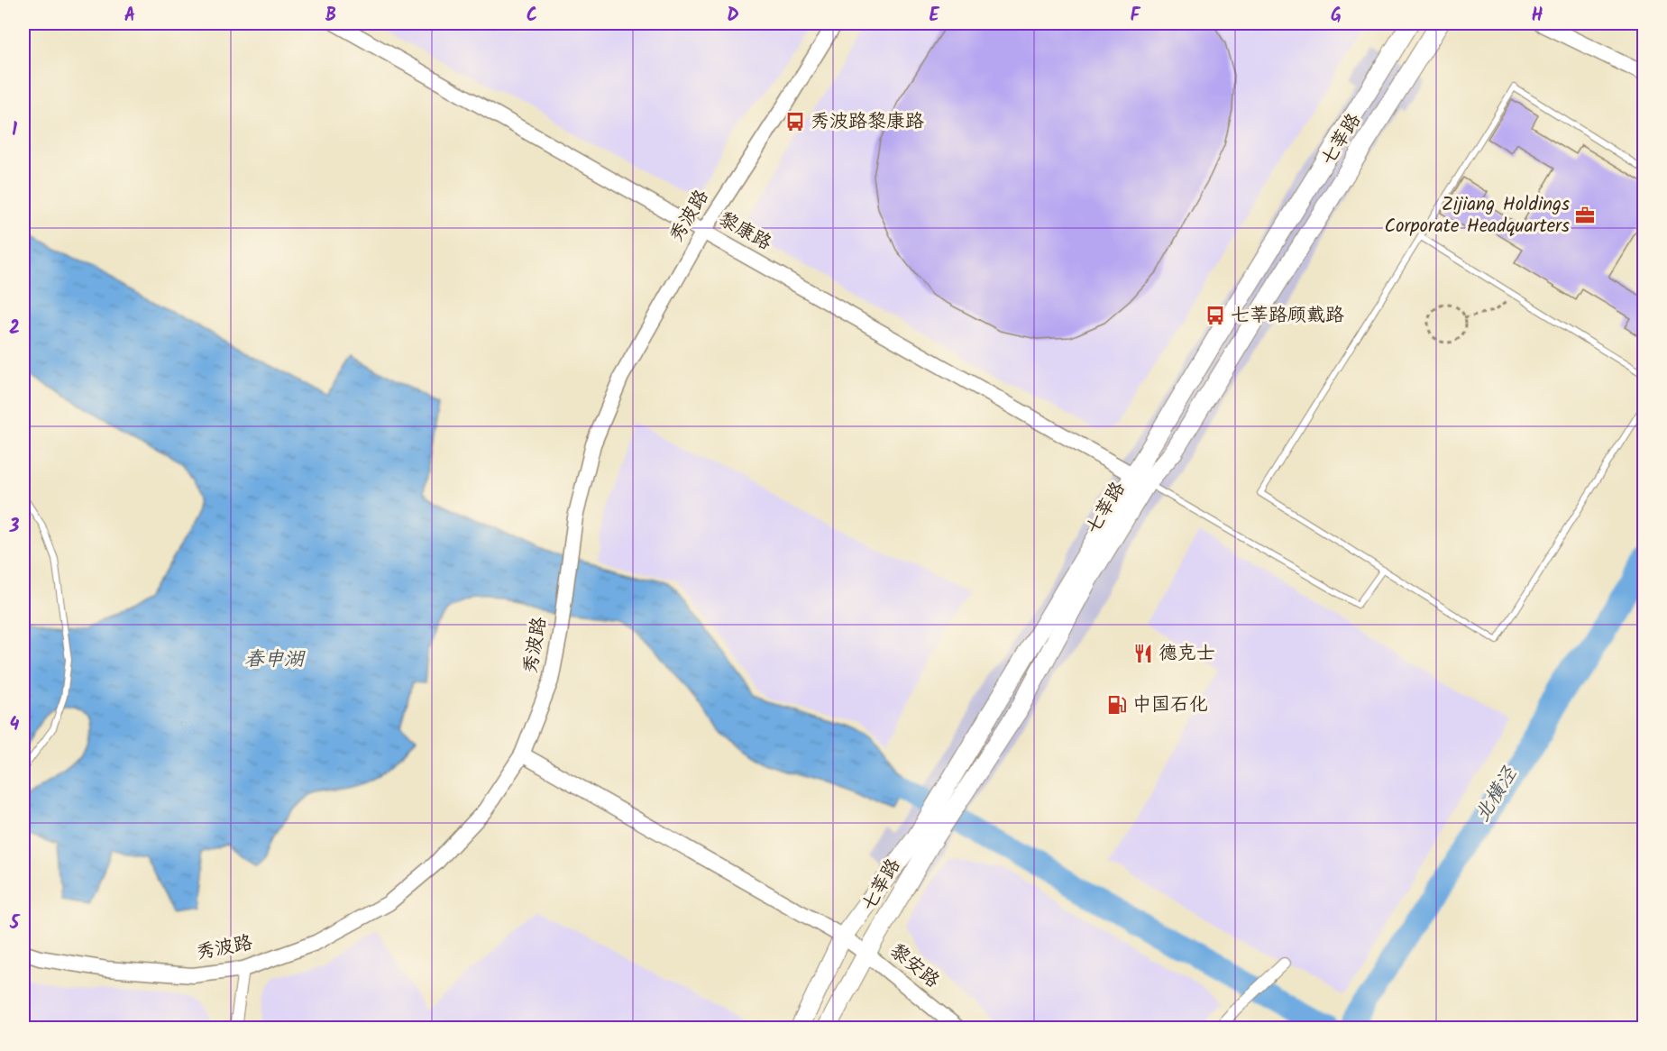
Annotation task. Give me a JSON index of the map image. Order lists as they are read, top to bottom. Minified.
{"streets":{"main road":["七莘路"],"street":["秀波路","黎康路","黎安路"]},"crossings":[["七莘路","黎康路"],["七莘路","黎安路"],["秀波路","黎康路"],["秀波路","黎安路"]],"water":["春申湖","北横泾"],"places":{"bus stop":["秀波路黎康路","七莘路顾戴路"],"office":["Zijiang Holdings Corporate Headquarters"],"restaurant":["德克士"],"fuel station":["中国石化"]},"grid":{"columns":["A","B","C","D","E","F","G","H"],"rows":["1","2","3","4","5"]}}
